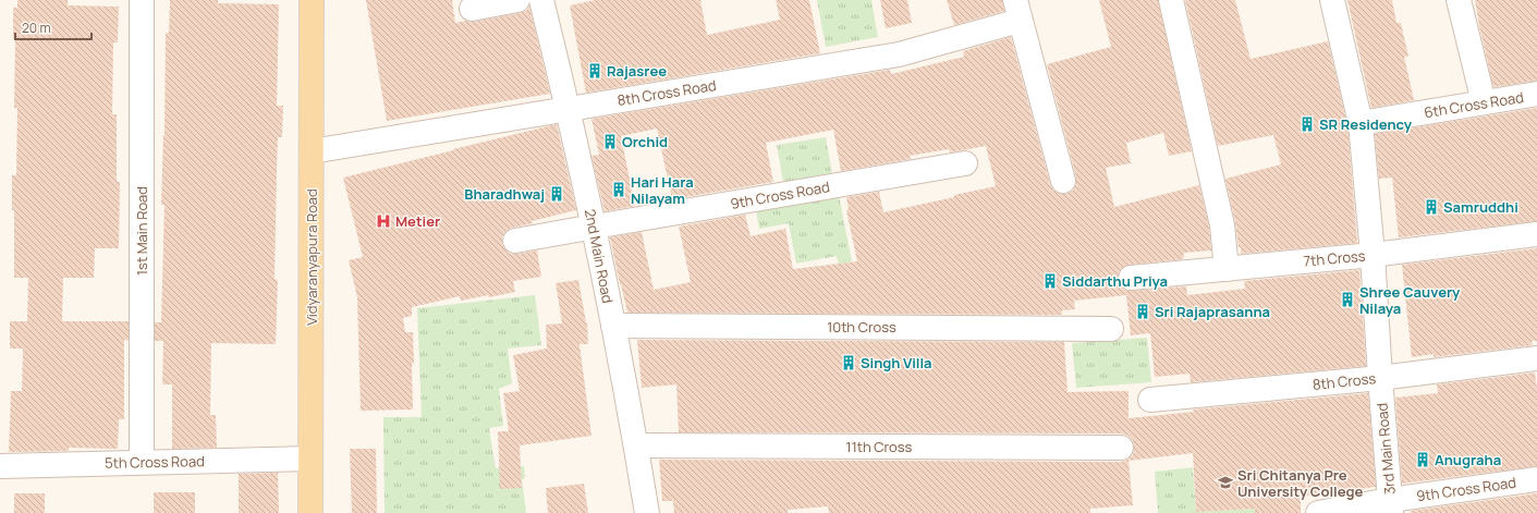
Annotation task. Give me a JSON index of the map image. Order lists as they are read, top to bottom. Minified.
{"streets":{"main road":["Vidyaranyapura Road"],"street":["8th Cross Road","6th Cross Road","9th Cross Road","1st Main Road","2nd Main Road","7th Cross","10th Cross","8th Cross","11th Cross","3rd Main Road","5th Cross Road"]},"crossings":[["8th Cross Road","2nd Main Road"],["8th Cross Road","Vidyaranyapura Road"],["6th Cross Road","3rd Main Road"],["9th Cross Road","2nd Main Road"],["9th Cross Road","3rd Main Road"],["1st Main Road","5th Cross Road"],["2nd Main Road","10th Cross"],["2nd Main Road","11th Cross"],["Vidyaranyapura Road","5th Cross Road"],["7th Cross","3rd Main Road"],["8th Cross","3rd Main Road"]],"places":{"building":["Rajasree","SR Residency","Orchid","Hari Hara Nilayam","Bharadhwaj","Samruddhi","Siddarthu Priya","Shree Cauvery Nilaya","Sri Rajaprasanna","Singh Villa","Anugraha"],"hospital":["Metier"],"school or university":["Sri Chitanya Pre University College"]},"scale_bar":"20 m"}
